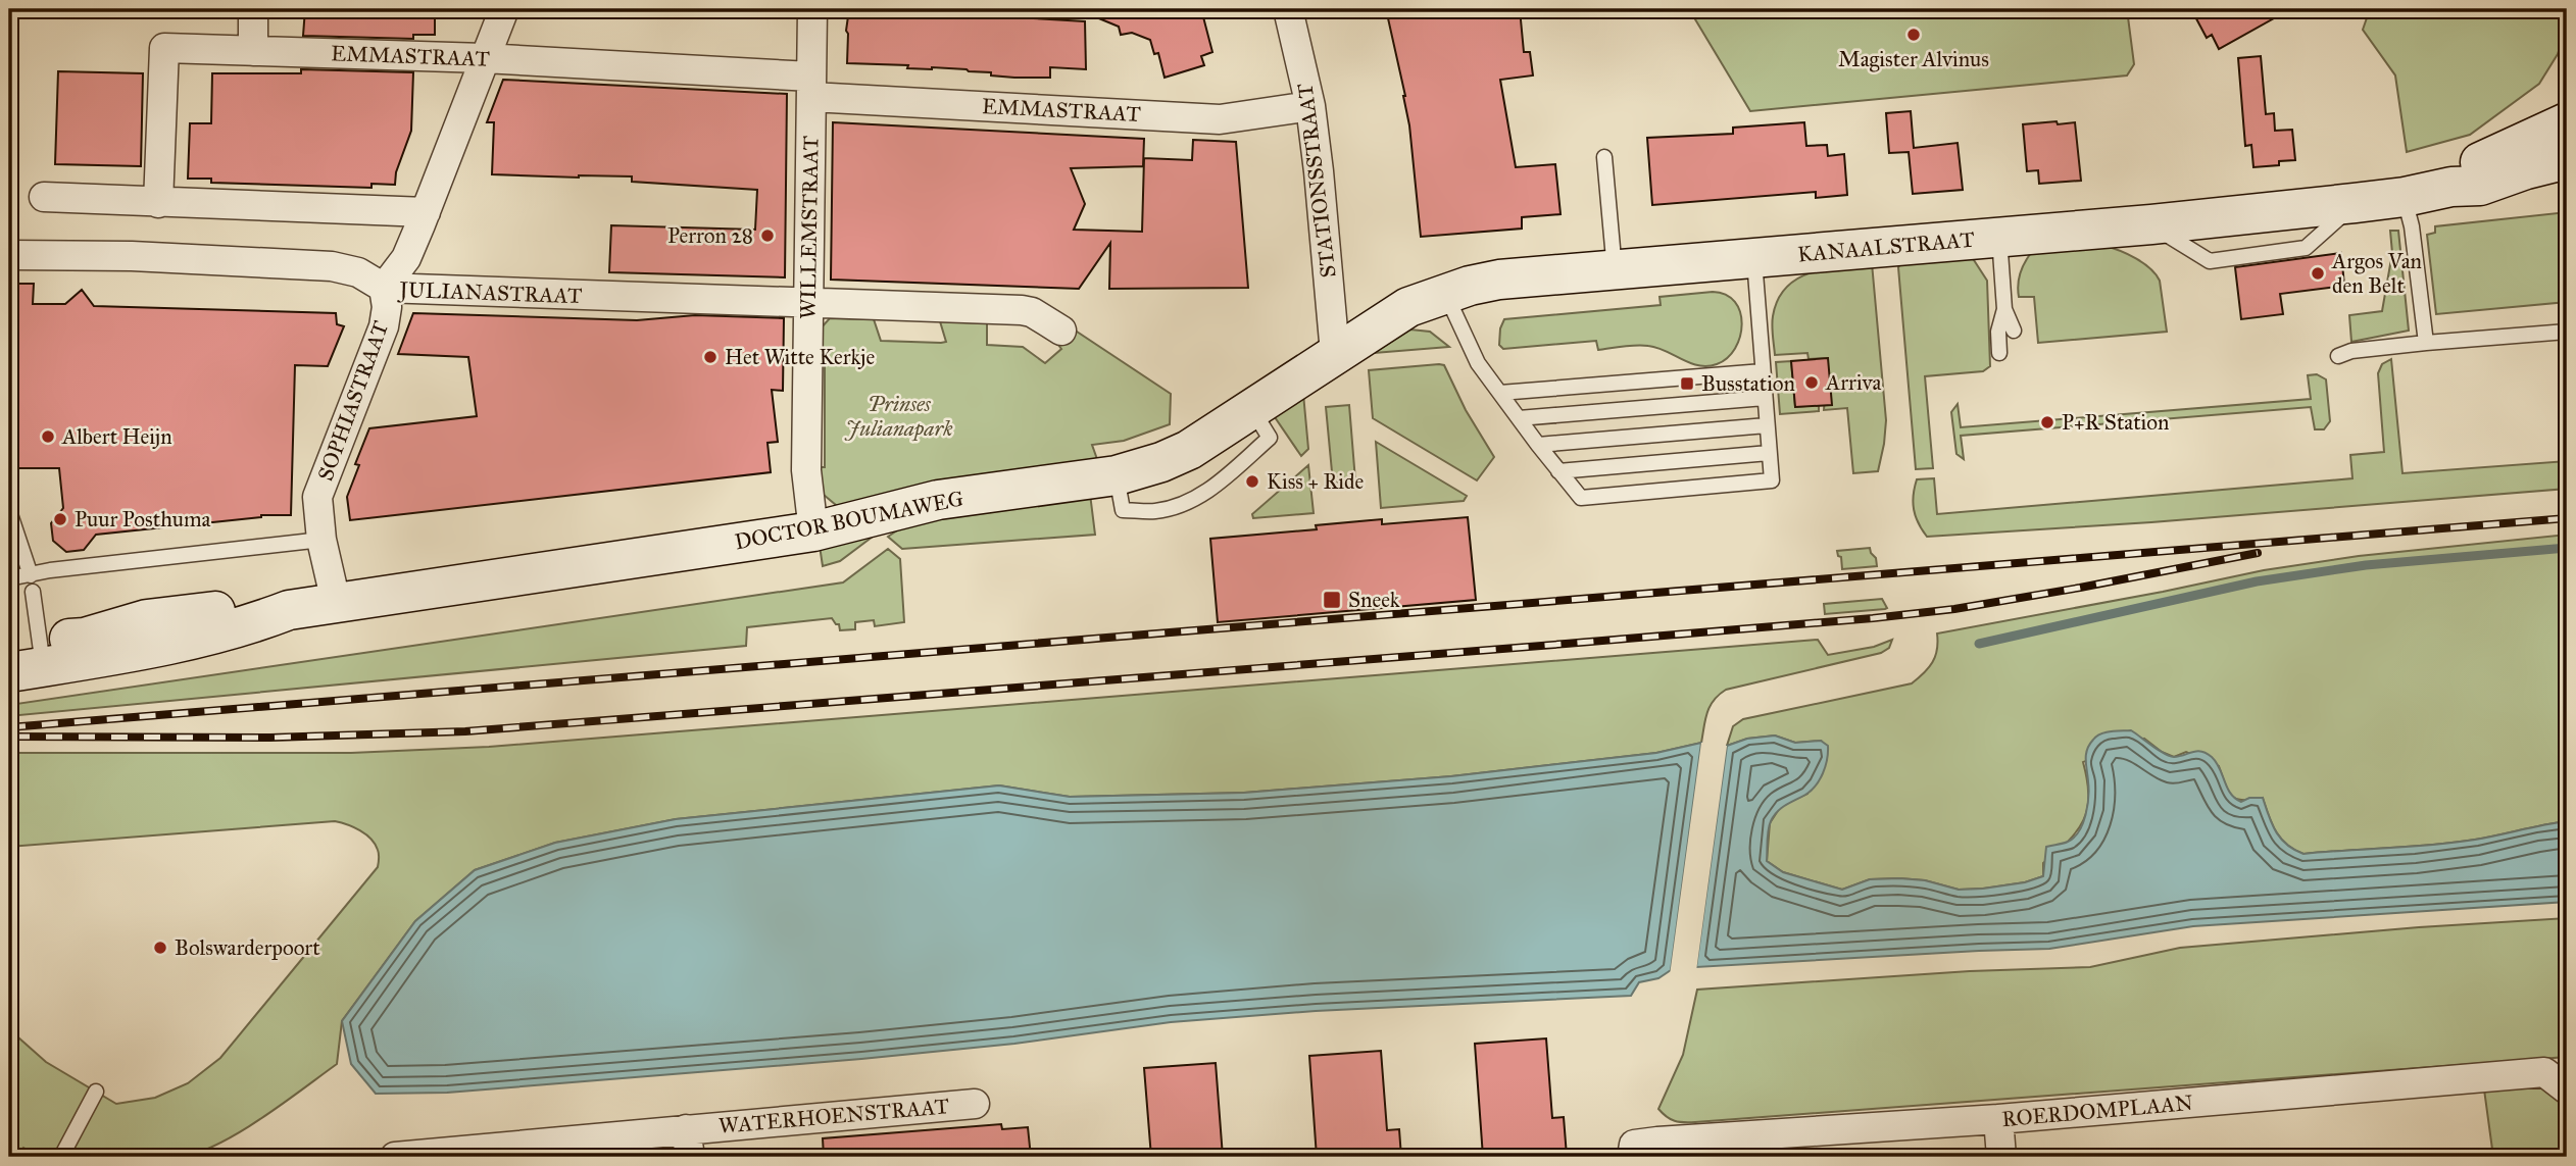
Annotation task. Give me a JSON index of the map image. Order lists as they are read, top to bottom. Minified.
{"streets":{"main road":["KANAALSTRAAT","DOCTOR BOUMAWEG"],"street":["EMMASTRAAT","STATIONSSTRAAT","WILLEMSTRAAT","JULIANASTRAAT","SOPHIASTRAAT","ROERDOMPLAAN","WATERHOENSTRAAT"]},"crossings":[["EMMASTRAAT","STATIONSSTRAAT"],["EMMASTRAAT","WILLEMSTRAAT"],["STATIONSSTRAAT","KANAALSTRAAT"],["STATIONSSTRAAT","DOCTOR BOUMAWEG"],["WILLEMSTRAAT","JULIANASTRAAT"],["WILLEMSTRAAT","DOCTOR BOUMAWEG"],["KANAALSTRAAT","DOCTOR BOUMAWEG"],["JULIANASTRAAT","SOPHIASTRAAT"],["SOPHIASTRAAT","DOCTOR BOUMAWEG"]],"parks":["Prinses Julianapark"],"places":{"other":["Magister Alvinus","Perron 28","Argos Van den Belt","Het Witte Kerkje","Arriva","P+R Station","Albert Heijn","Kiss + Ride","Puur Posthuma","Bolswarderpoort"],"transit":["Busstation","Sneek"]}}
